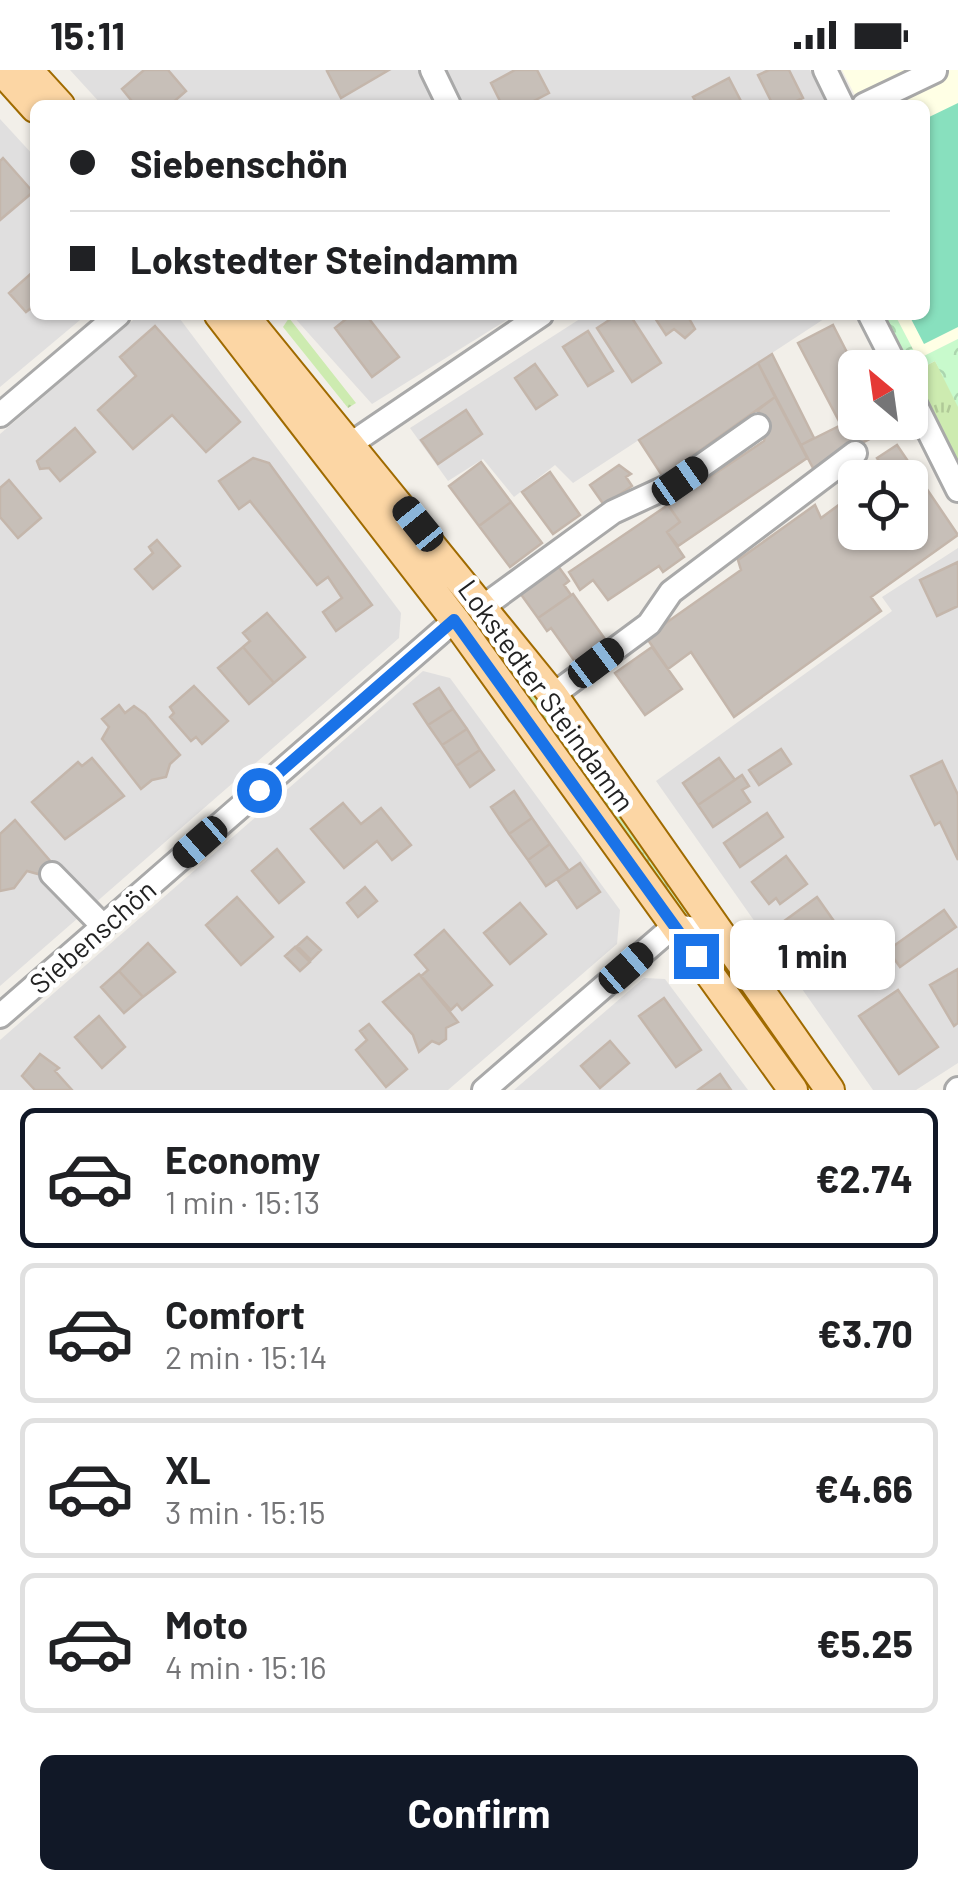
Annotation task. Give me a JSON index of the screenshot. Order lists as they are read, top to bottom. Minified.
{"streets":{"main road":["Lokstedter Steindamm"],"street":["Siebenschön"]},"crossings":[["Lokstedter Steindamm","Siebenschön"]],"north":"top left","page":{"status":"15:11","banner":["Siebenschön","Lokstedter Steindamm"],"bubble":"1 min","list":[{"name":"Economy","note":"1 min · 15:13","value":"€2.74"},{"name":"Comfort","note":"2 min · 15:14","value":"€3.70"},{"name":"XL","note":"3 min · 15:15","value":"€4.66"},{"name":"Moto","note":"4 min · 15:16","value":"€5.25"}],"buttons":"Confirm"}}
